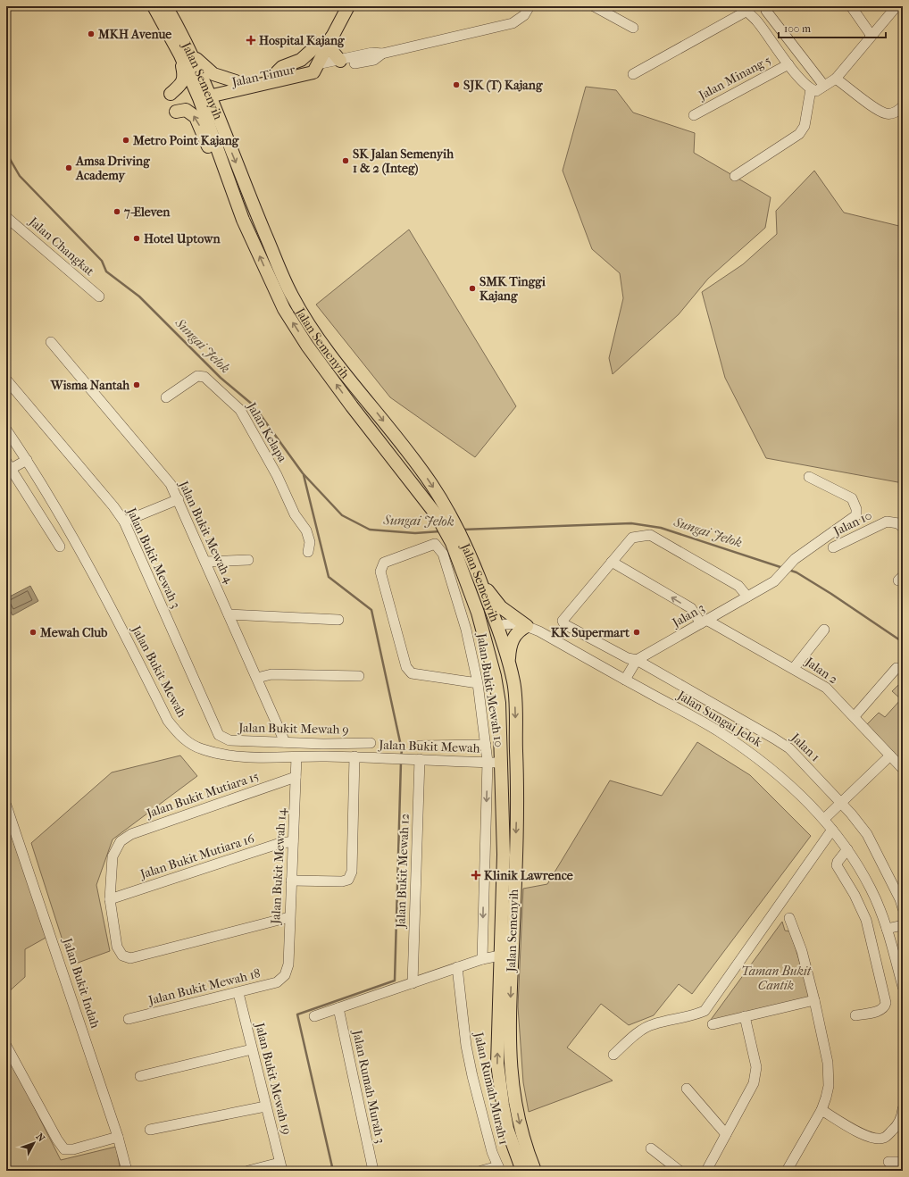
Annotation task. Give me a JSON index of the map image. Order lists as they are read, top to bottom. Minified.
{"streets":{"main road":["Jalan Timur","Jalan Semenyih"],"street":["Jalan Minang 5","Jalan Changkat","Jalan Kelapa","Jalan 10","Jalan Bukit Mewah 4","Jalan Bukit Mewah 3","Jalan 3","Jalan 2","Jalan Bukit Mewah","Jalan Bukit Mewah 10","Jalan Sungai Jelok","Jalan Bukit Mewah 9","Jalan 1","Jalan Bukit Mutiara 15","Jalan Bukit Mutiara 16","Jalan Bukit Mewah 14","Jalan Bukit Mewah 12","Jalan Bukit Indah","Jalan Bukit Mewah 18","Jalan Bukit Mewah 19","Jalan Rumah Murah 3","Jalan Rumah Murah 1"]},"crossings":[["Jalan Timur","Jalan Semenyih"],["Jalan Semenyih","Jalan Bukit Mewah"],["Jalan Semenyih","Jalan Sungai Jelok"],["Jalan Bukit Mewah 4","Jalan Bukit Mewah 9"],["Jalan Bukit Mewah 3","Jalan Bukit Mewah 9"],["Jalan 3","Jalan 2"],["Jalan 3","Jalan Sungai Jelok"],["Jalan 3","Jalan 1"],["Jalan Bukit Mewah","Jalan Bukit Mewah 10"],["Jalan Bukit Mewah","Jalan Bukit Mewah 14"],["Jalan Bukit Mewah","Jalan Bukit Mewah 12"],["Jalan Bukit Mutiara 15","Jalan Bukit Mutiara 16"],["Jalan Bukit Mutiara 15","Jalan Bukit Mewah 14"],["Jalan Bukit Mutiara 16","Jalan Bukit Mewah 14"],["Jalan Bukit Mewah 14","Jalan Bukit Mewah 18"],["Jalan Bukit Mewah 18","Jalan Bukit Mewah 19"]],"water":["Sungai Jelok"],"parks":["Taman Bukit Cantik"],"places":{"other":["MKH Avenue","SJK (T) Kajang","Metro Point Kajang","SK Jalan Semenyih 1 & 2 (Integ)","Amsa Driving Academy","7-Eleven","Hotel Uptown","SMK Tinggi Kajang","Wisma Nantah","Mewah Club","KK Supermart"],"health":["Hospital Kajang","Klinik Lawrence"]},"scale_bar":"100 m","north":"top right"}
